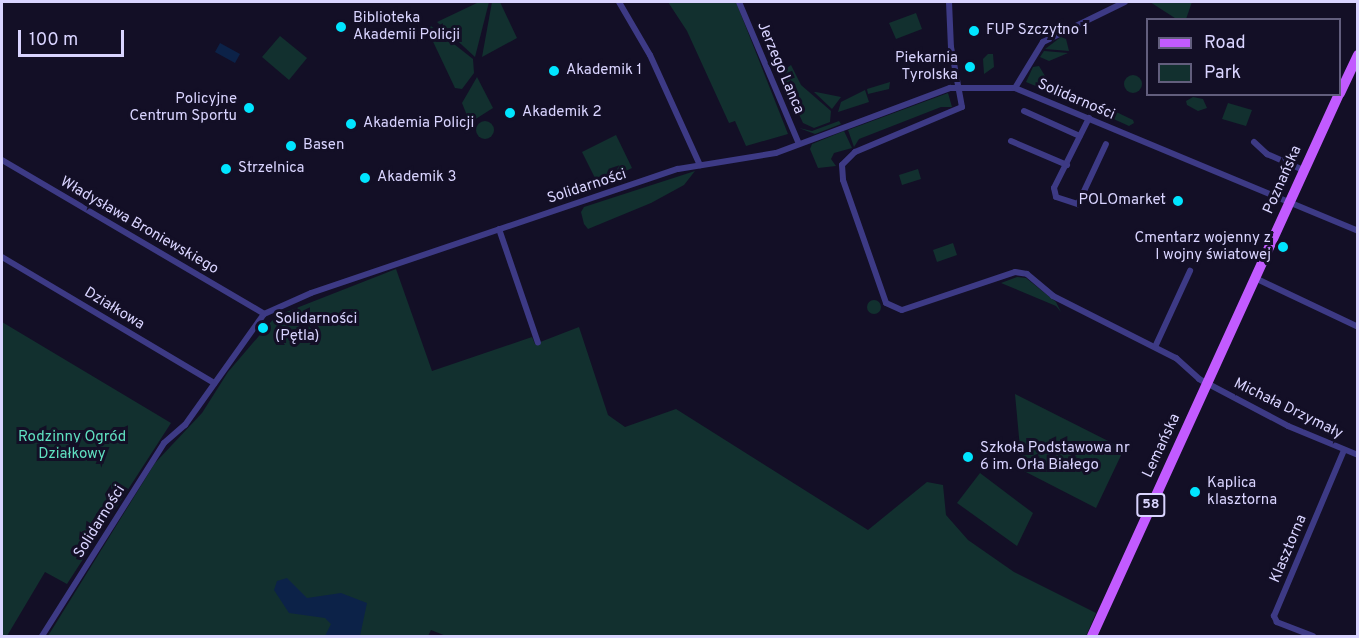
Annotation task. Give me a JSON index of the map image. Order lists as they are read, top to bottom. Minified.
{"streets":{"main road":["Poznańska","Lemańska","58"],"street":["Jerzego Lanca","Solidarności","Władysława Broniewskiego","Działkowa","Michała Drzymały","Klasztorna"]},"crossings":[["Jerzego Lanca","Solidarności"],["Solidarności","Poznańska"],["Solidarności","Władysława Broniewskiego"],["Solidarności","Działkowa"],["Solidarności","Michała Drzymały"],["Poznańska","Lemańska"],["Michała Drzymały","Lemańska"],["Michała Drzymały","Klasztorna"]],"parks":["Rodzinny Ogród Działkowy"],"places":["Biblioteka Akademii Policji","FUP Szczytno 1","Piekarnia Tyrolska","Akademik 1","Policyjne Centrum Sportu","Akademik 2","Akademia Policji","Basen","Strzelnica","Akademik 3","POLOmarket","Cmentarz wojenny z I wojny światowej","Solidarności (Pętla)","Szkoła Podstawowa nr 6 im. Orła Białego","Kaplica klasztorna"],"legend":["Road","Park"],"scale_bar":"100 m"}
